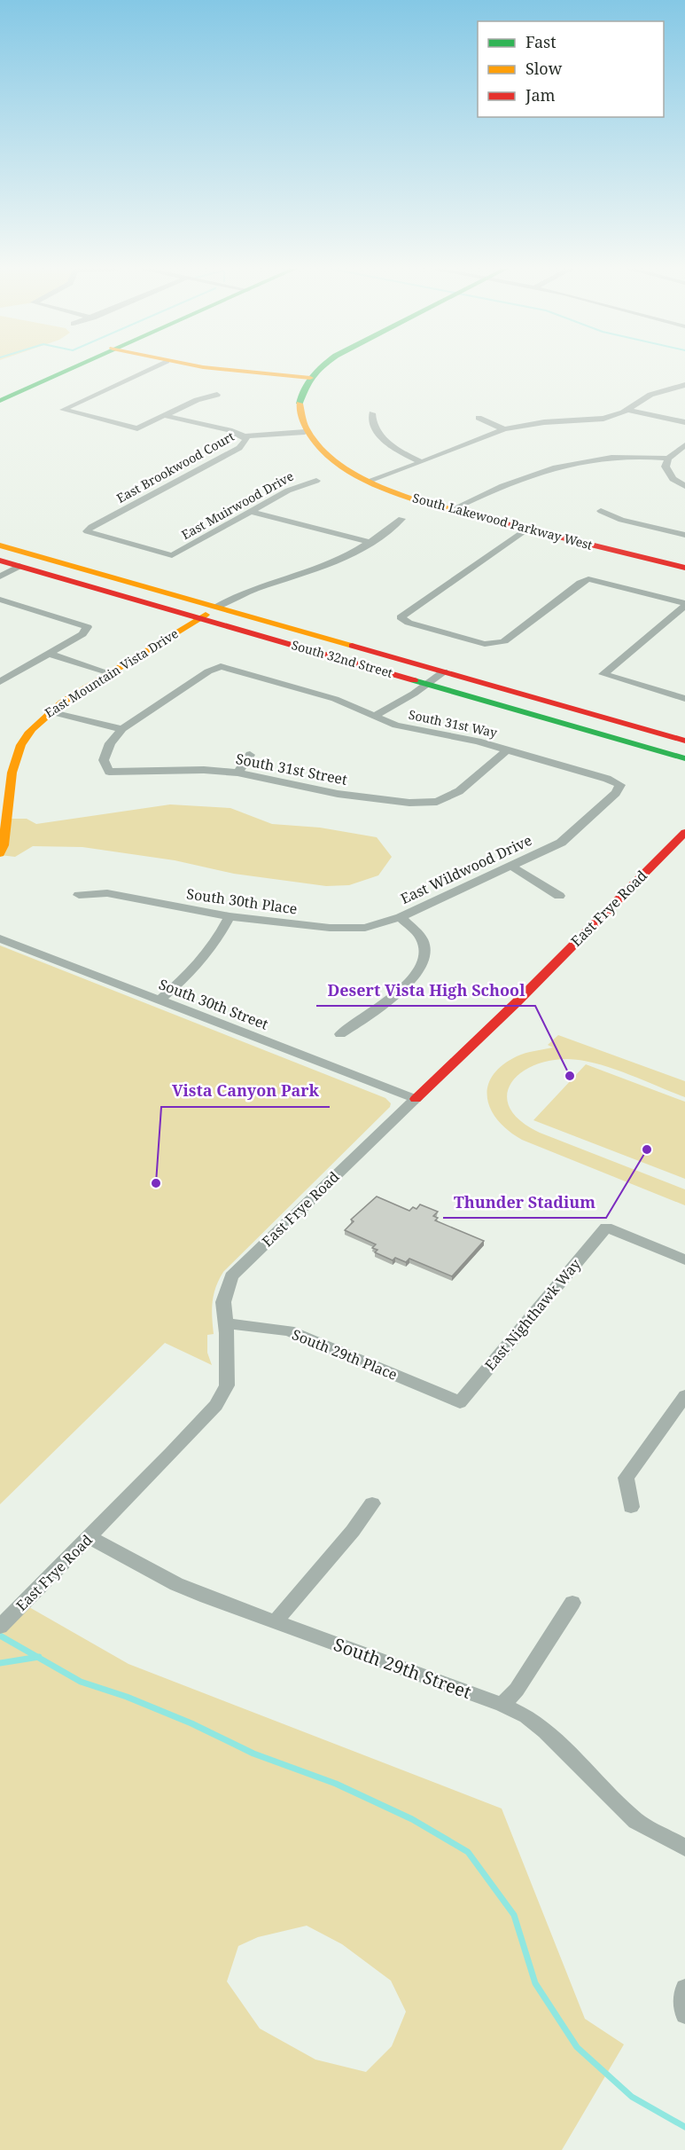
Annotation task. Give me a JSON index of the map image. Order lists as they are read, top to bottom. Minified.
{"streets":{"main road":["South Lakewood Parkway West","South 32nd Street","East Mountain Vista Drive","East Frye Road"],"street":["East Brookwood Court","East Muirwood Drive","South 31st Way","South 31st Street","East Wildwood Drive","South 30th Place","South 30th Street","East Nighthawk Way","South 29th Place","South 29th Street"]},"crossings":[["East Brookwood Court","East Muirwood Drive"],["East Brookwood Court","South Lakewood Parkway West"],["South 32nd Street","East Mountain Vista Drive"],["South 31st Way","South 31st Street"],["South 31st Way","East Wildwood Drive"],["East Wildwood Drive","South 30th Place"],["East Frye Road","South 30th Street"],["East Frye Road","South 29th Place"],["East Frye Road","South 29th Street"],["East Nighthawk Way","South 29th Place"]],"places":["Desert Vista High School","Thunder Stadium","Vista Canyon Park"],"legend":["Fast","Slow","Jam"]}
